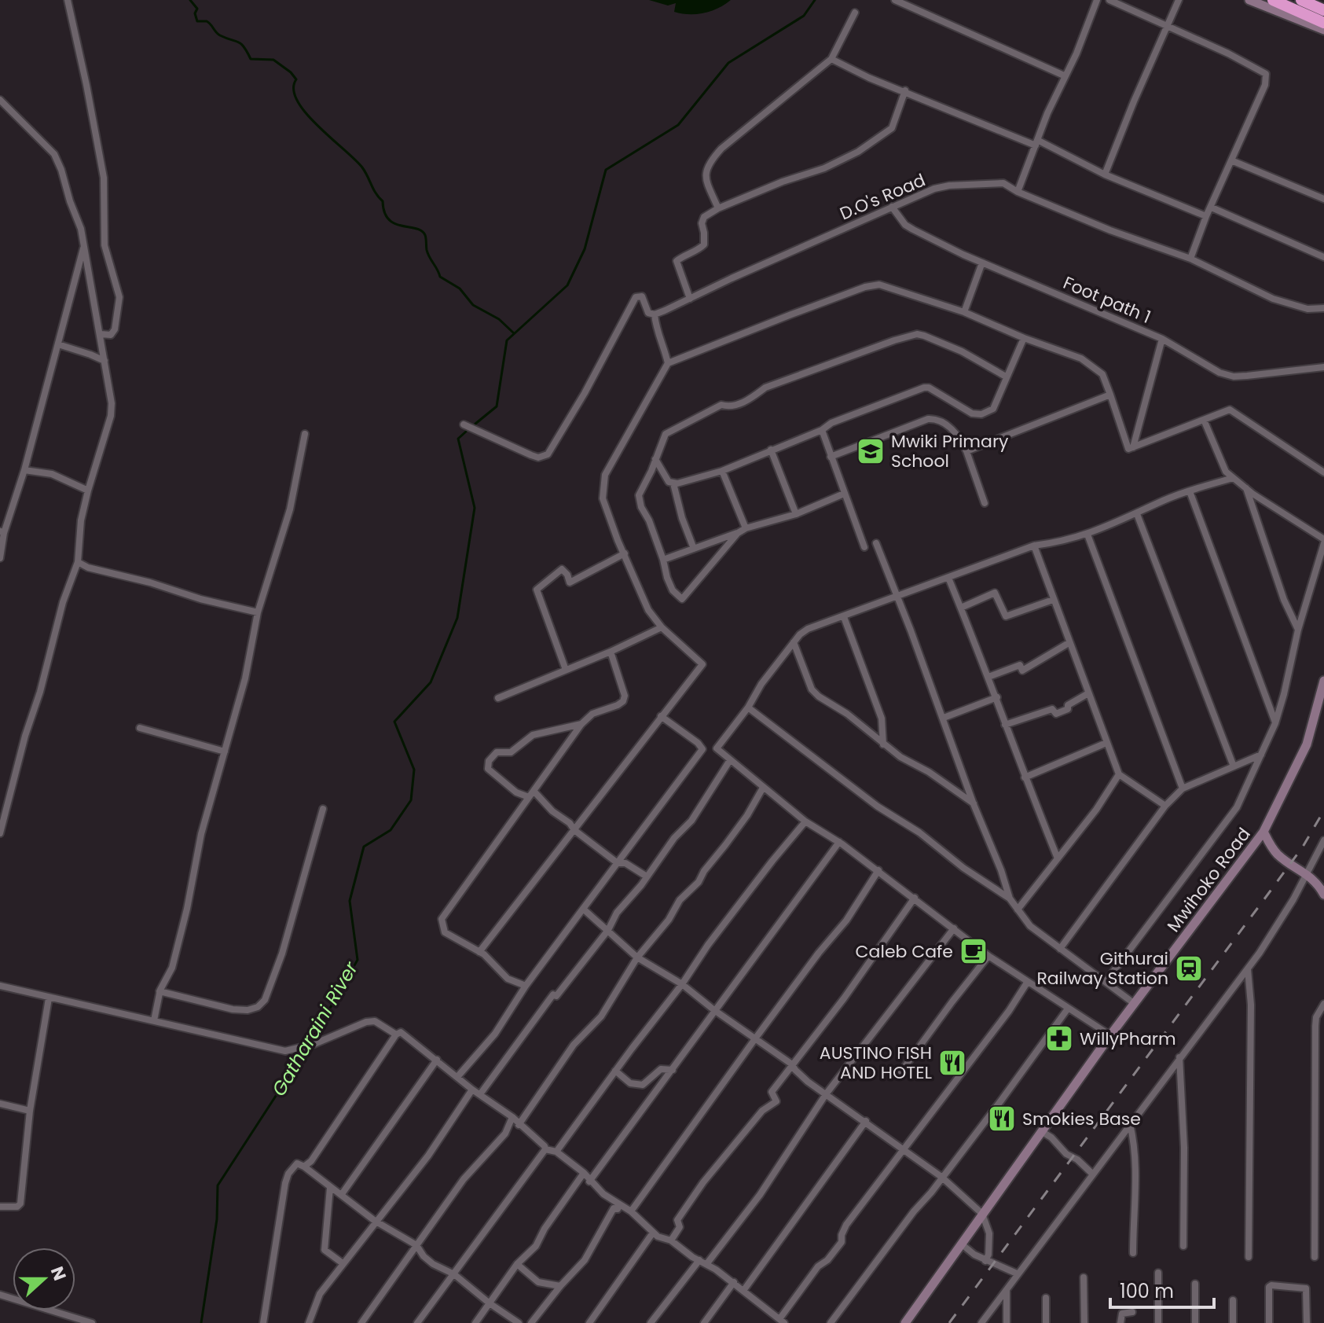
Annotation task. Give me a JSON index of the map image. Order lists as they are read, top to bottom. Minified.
{"streets":{"street":["D.O's Road","Foot path 1","Mwihoko Road"]},"crossings":[["D.O's Road","Foot path 1"]],"water":["Gatharaini River"],"places":{"school or university":["Mwiki Primary School"],"cafe":["Caleb Cafe"],"station":["Githurai Railway Station"],"pharmacy":["WillyPharm"],"restaurant":["AUSTINO FISH AND HOTEL","Smokies Base"]},"scale_bar":"100 m","north":"right"}
